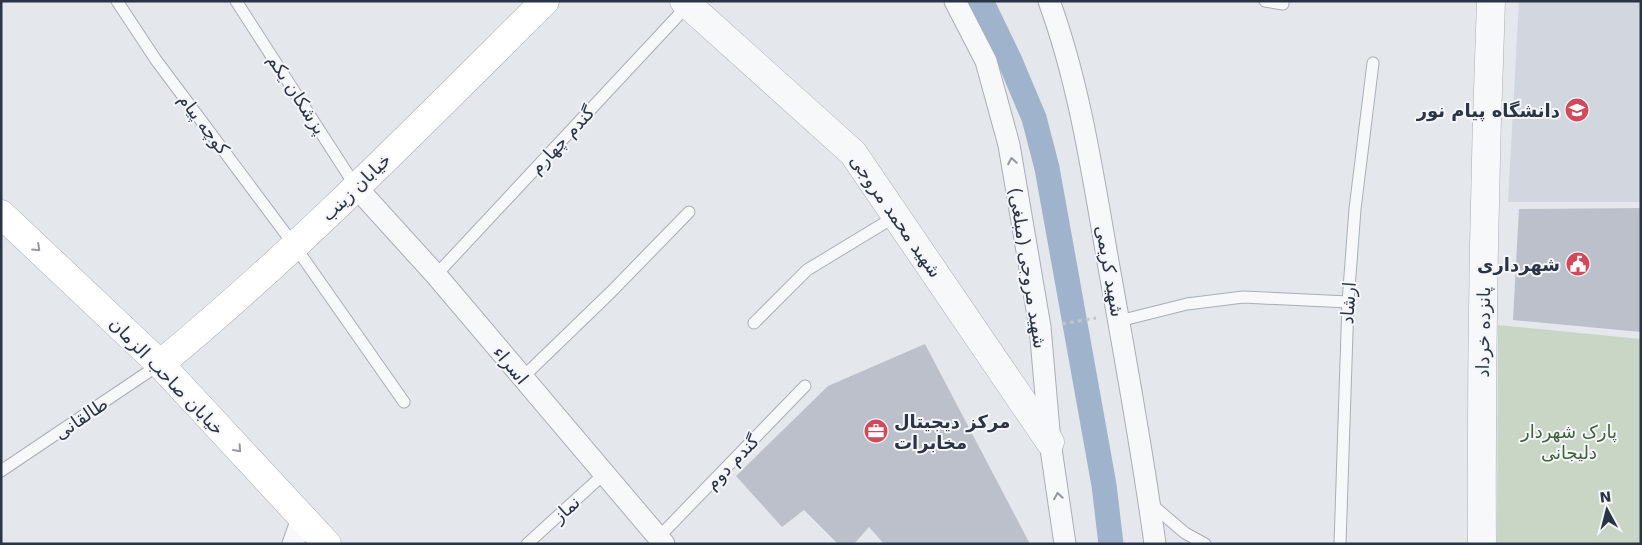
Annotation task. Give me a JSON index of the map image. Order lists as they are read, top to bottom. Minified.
{"streets":{"main road":["خیابان زینب","خیابان صاحب الزمان"],"street":["شهید محمد مروجی","شهید مروجی (مبلغی)","شهید کریمی","پانزده خرداد","اسراء"],"lane":["پزشکان یکم","کوچه پیام","گندم چهارم","ارشاد","طالقانی","گندم دوم","نماز"]},"crossings":[["پزشکان یکم","خیابان زینب"],["پزشکان یکم","اسراء"],["کوچه پیام","خیابان زینب"],["گندم چهارم","شهید محمد مروجی"],["گندم چهارم","اسراء"],["خیابان زینب","اسراء"],["خیابان زینب","خیابان صاحب الزمان"],["خیابان زینب","طالقانی"],["شهید محمد مروجی","شهید مروجی (مبلغی)"],["اسراء","گندم دوم"],["اسراء","نماز"],["خیابان صاحب الزمان","طالقانی"]],"one_way":["شهید مروجی (مبلغی)","خیابان صاحب الزمان"],"parks":["پارک شهردار دلیجانی"],"places":{"school or university":["دانشگاه پیام نور"],"public building":["شهرداری"],"office":["مرکز دیجیتال مخابرات"]},"north":"top"}
